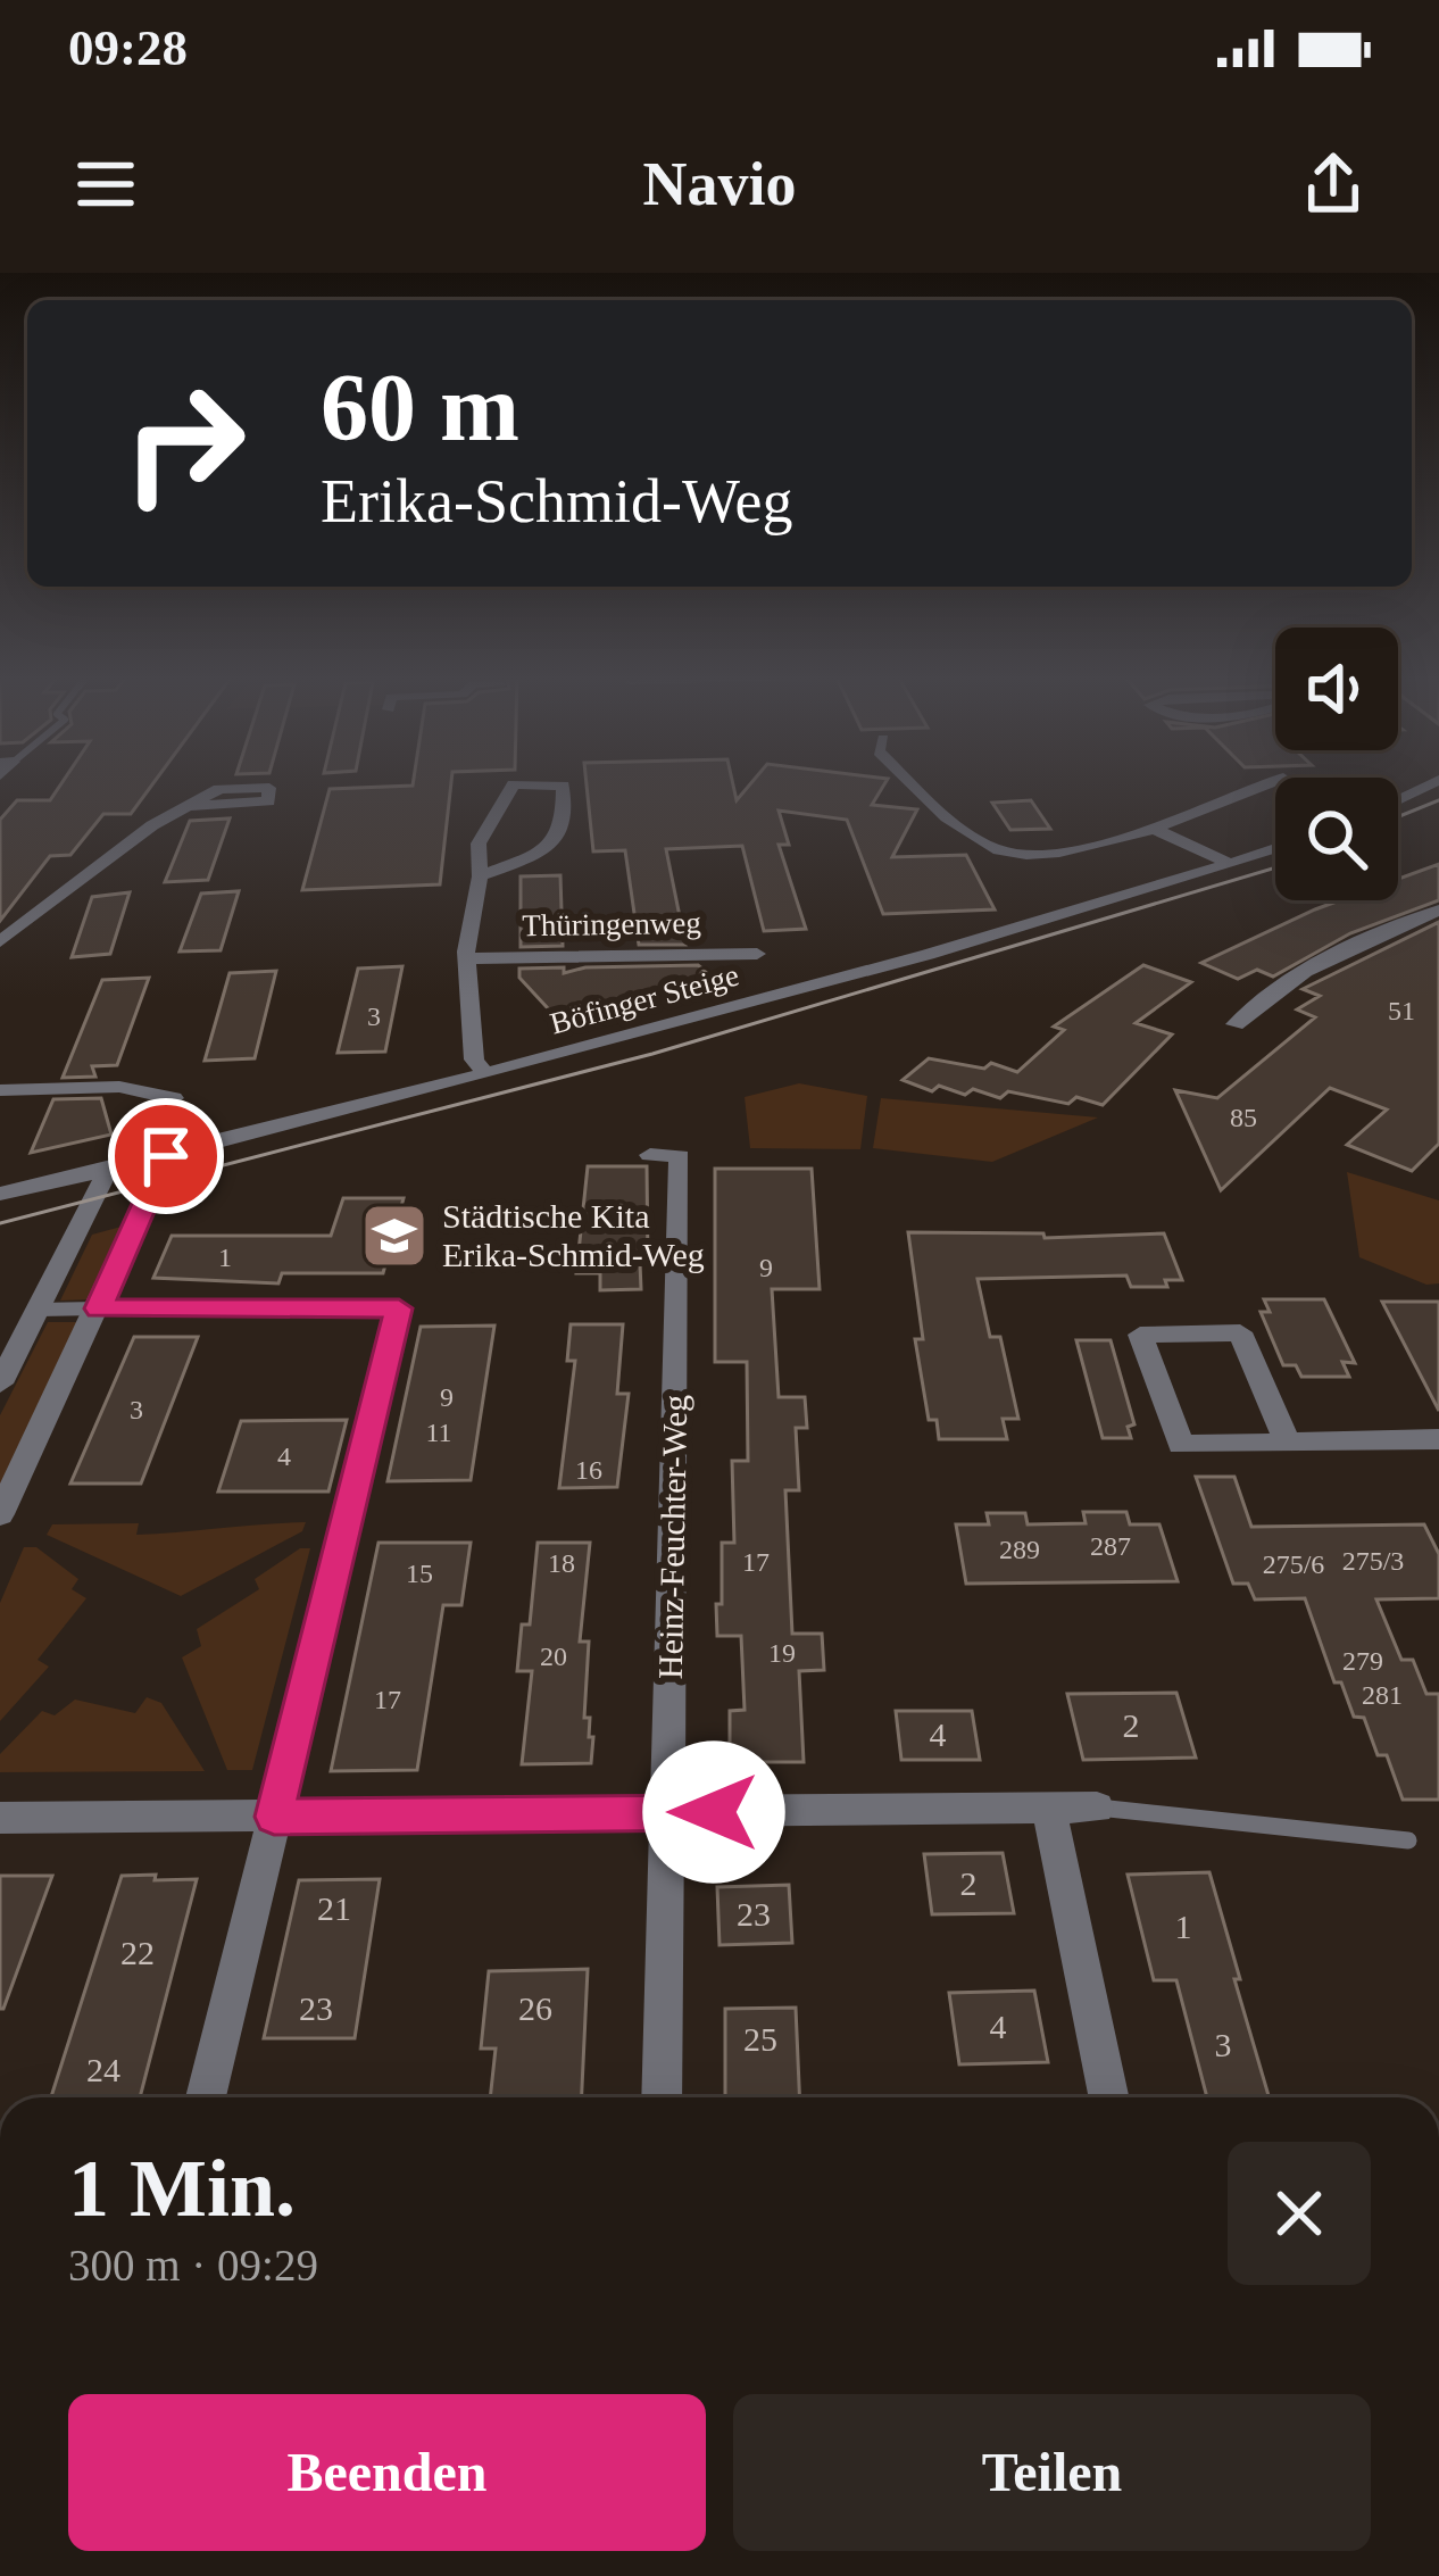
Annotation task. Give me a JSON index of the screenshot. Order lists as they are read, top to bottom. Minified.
{"streets":{"street":["Thüringenweg","Böfinger Steige","Heinz-Feuchter-Weg"]},"crossings":[["Thüringenweg","Böfinger Steige"]],"places":{"school or university":["Städtische Kita Erika-Schmid-Weg"]},"house_numbers":["51","3","85","1","9","9","3","11","4","16","287","289","275/3","17","18","275/6","15","19","20","279","281","17","2","4","2","21","23","1","22","23","26","4","25","3","24"],"page":{"status":"09:28","header":"Navio","turn":["60 m","Erika-Schmid-Weg"],"heading":["1 Min.","300 m · 09:29"],"buttons":["Beenden","Teilen"]}}
